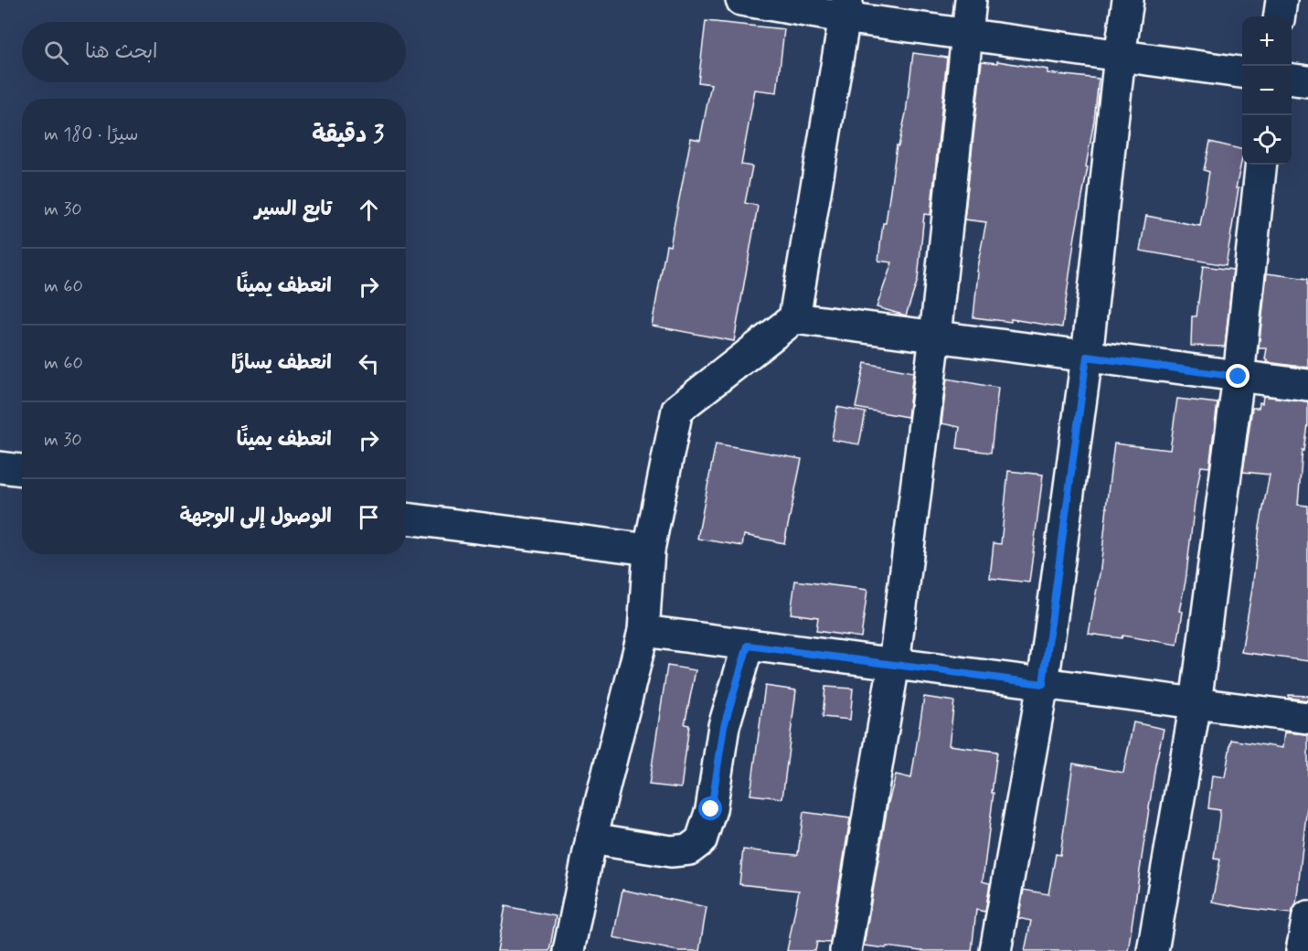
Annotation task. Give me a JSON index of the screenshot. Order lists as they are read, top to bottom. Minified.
{"page":{"map_buttons":["+","−"],"search":"ابحث هنا","heading":["3 دقيقة","سيرًا · 180 m"],"list":[["تابع السير","30 m"],["انعطف يمينًا","60 m"],["انعطف يسارًا","60 m"],["انعطف يمينًا","30 m"],"الوصول إلى الوجهة"]}}
